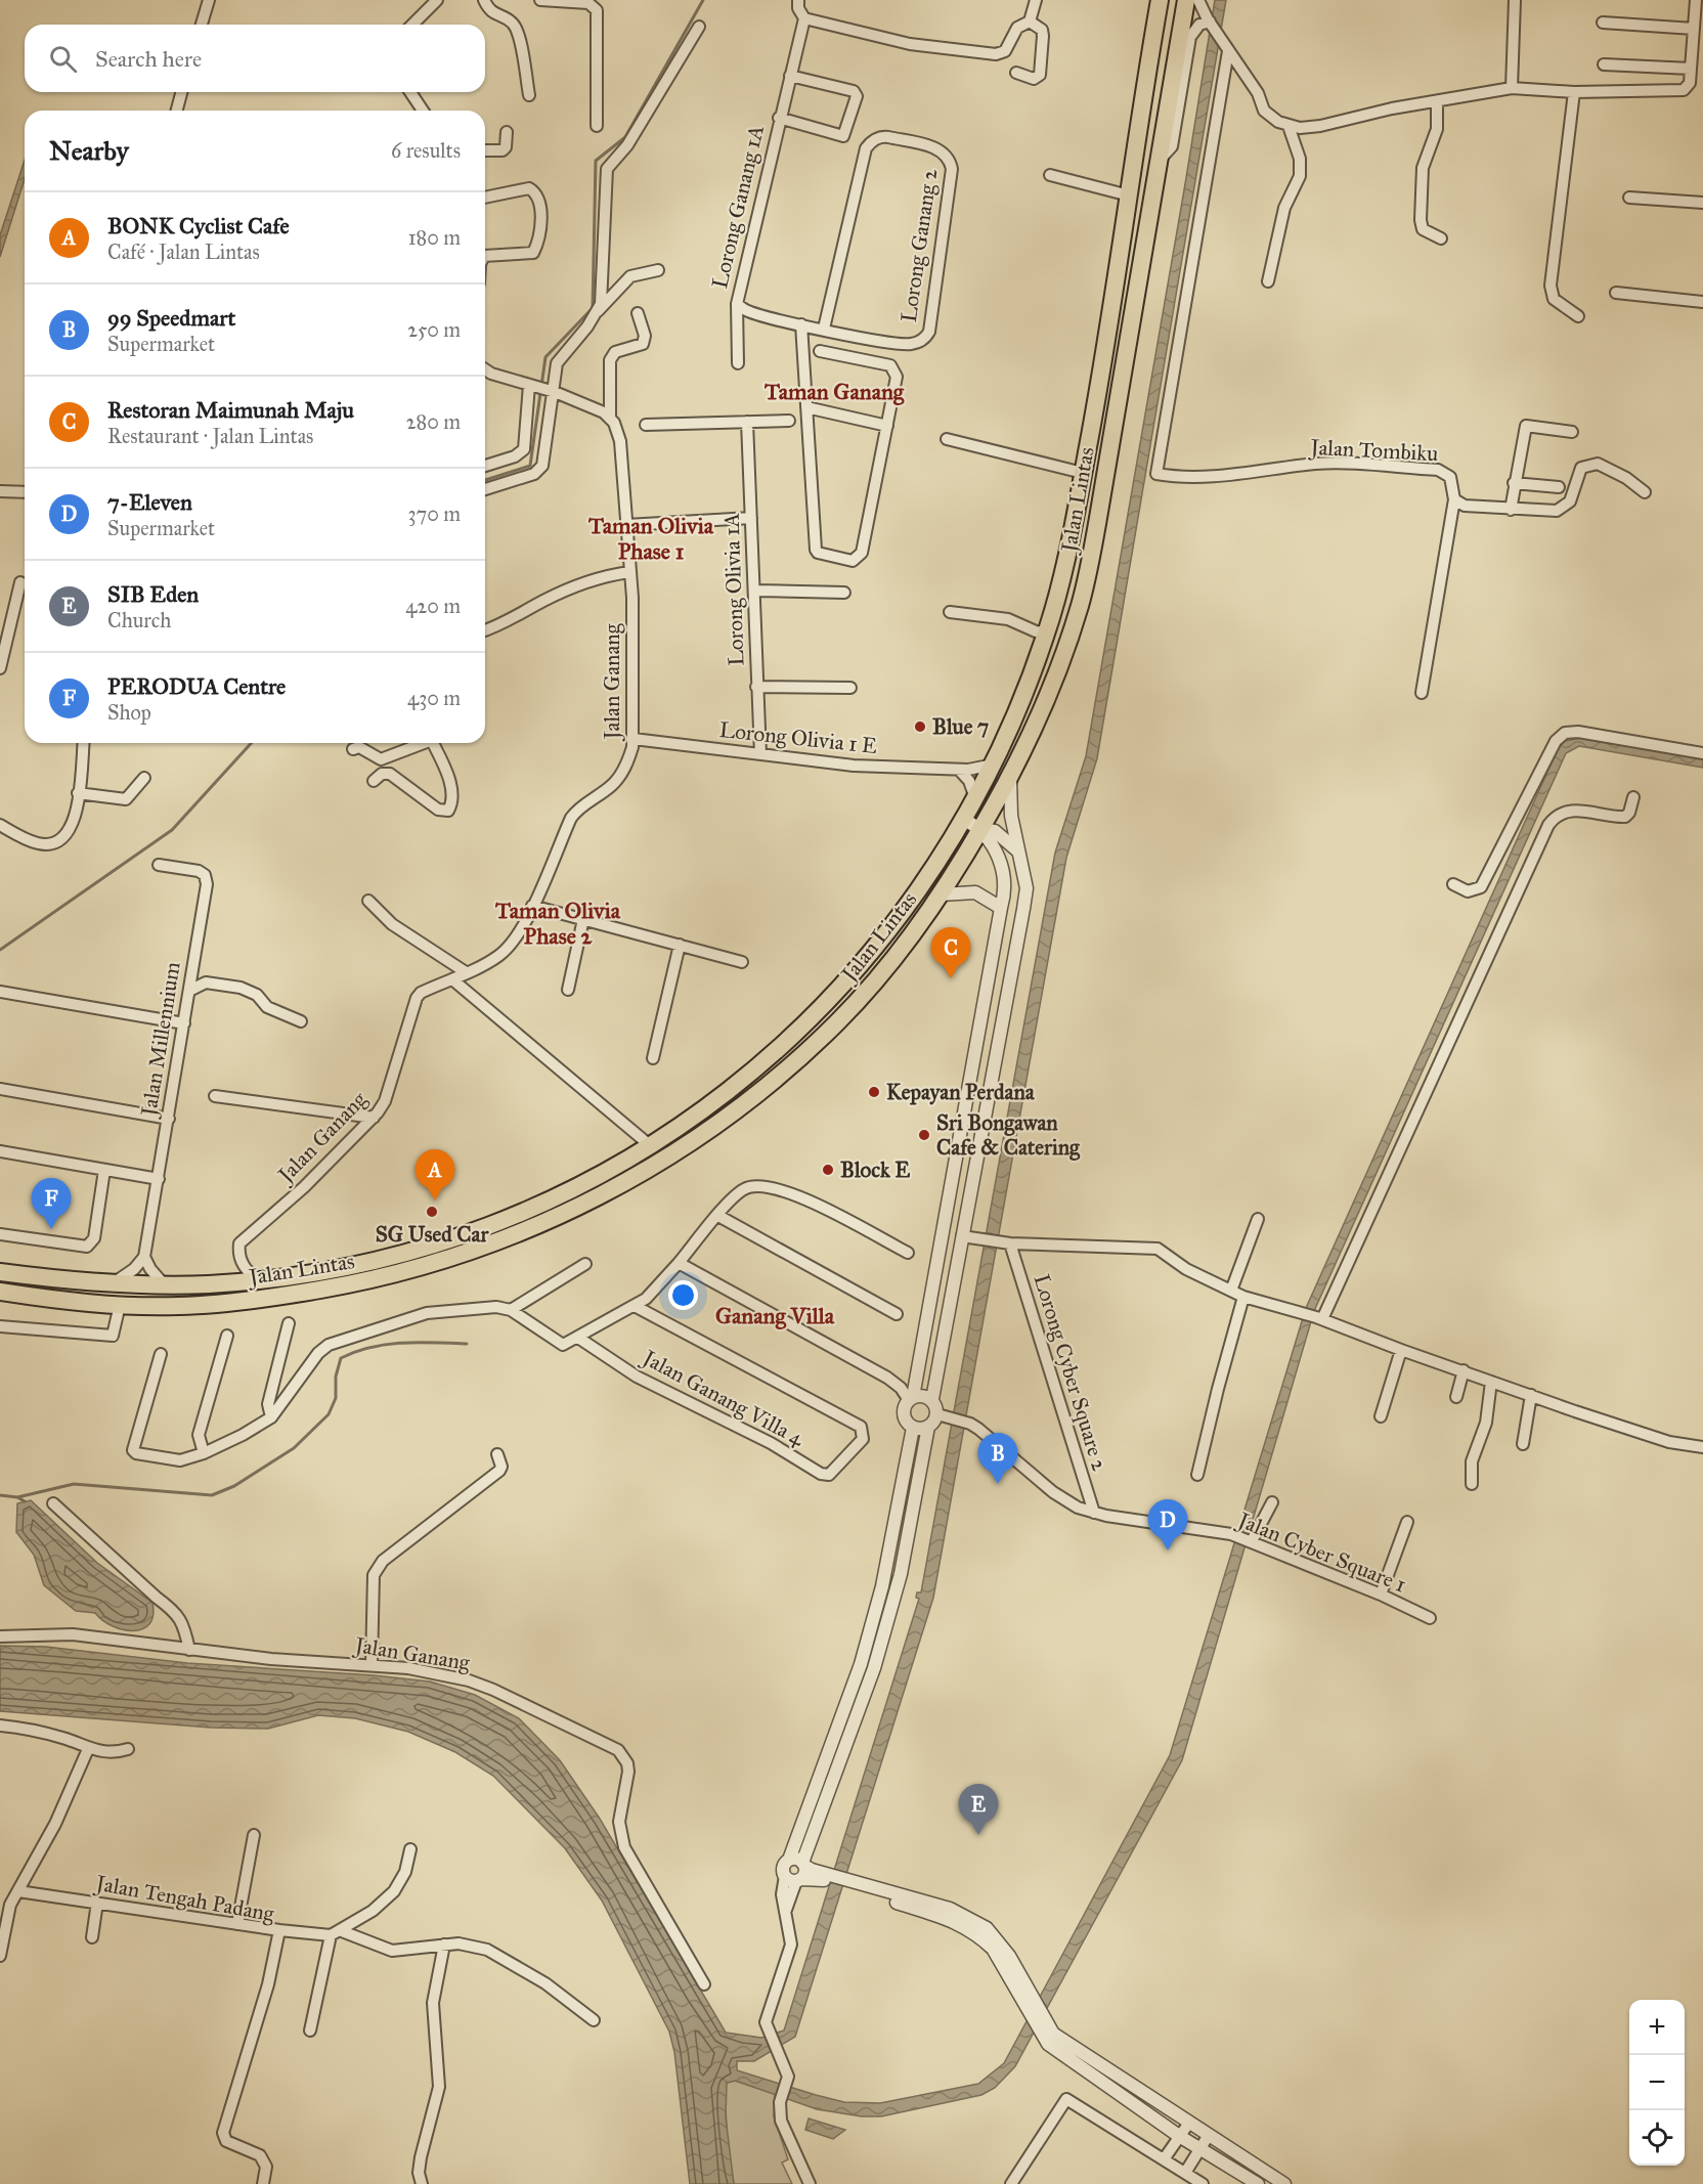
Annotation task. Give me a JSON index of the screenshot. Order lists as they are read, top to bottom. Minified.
{"streets":{"highway":["Jalan Lintas"],"street":["Lorong Ganang 1A","Lorong Ganang 2","Jalan Tombiku","Lorong Olivia 1A","Jalan Ganang","Lorong Olivia 1 E","Jalan Millennium","Lorong Cyber Square 2","Jalan Ganang Villa 4","Jalan Cyber Square 1","Jalan Tengah Padang"]},"crossings":[["Lorong Ganang 1A","Lorong Ganang 2"],["Jalan Lintas","Jalan Ganang"],["Jalan Lintas","Lorong Olivia 1 E"],["Lorong Olivia 1A","Lorong Olivia 1 E"],["Jalan Ganang","Lorong Olivia 1 E"],["Lorong Cyber Square 2","Jalan Cyber Square 1"]],"districts":["Taman Ganang","Taman Olivia Phase 1","Taman Olivia Phase 2","Ganang Villa"],"places":["Blue 7","Kepayan Perdana","Sri Bongawan Cafe & Catering","Block E","SG Used Car"],"page":{"search":"Search here","heading":["Nearby","6 results"],"list":[{"mark":"A","name":"BONK Cyclist Cafe","note":"Café · Jalan Lintas","value":"180 m"},{"mark":"B","name":"99 Speedmart","note":"Supermarket","value":"250 m"},{"mark":"C","name":"Restoran Maimunah Maju","note":"Restaurant · Jalan Lintas","value":"280 m"},{"mark":"D","name":"7-Eleven","note":"Supermarket","value":"370 m"},{"mark":"E","name":"SIB Eden","note":"Church","value":"420 m"},{"mark":"F","name":"PERODUA Centre","note":"Shop","value":"430 m"}],"pins":["C","A","F","B","D","E"],"map_buttons":["+","−"]}}
